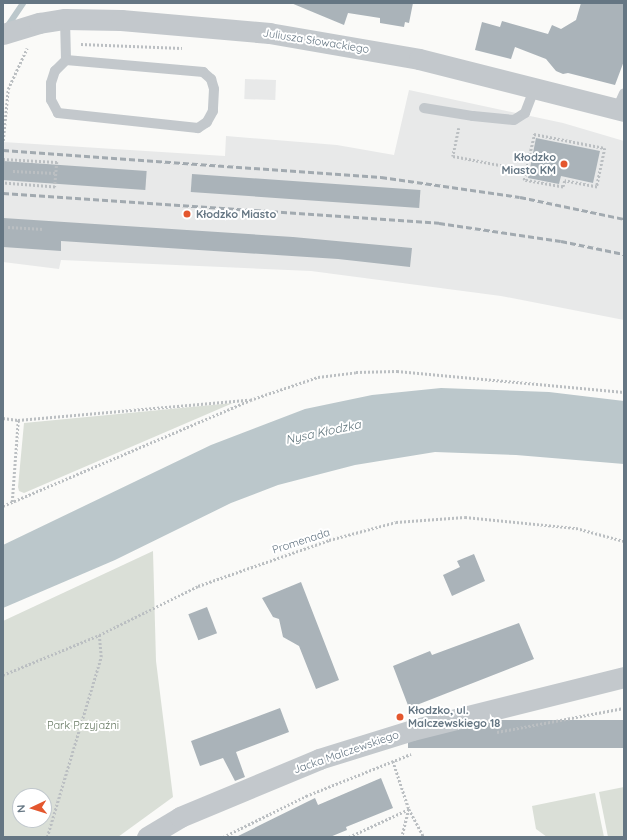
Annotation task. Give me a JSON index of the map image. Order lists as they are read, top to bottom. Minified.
{"streets":{"street":["Juliusza Słowackiego","Jacka Malczewskiego"],"path":["Promenada"]},"water":["Nysa Kłodzka"],"parks":["Park Przyjaźni"],"places":["Kłodzko Miasto KM","Kłodzko Miasto","Kłodzko, ul. Malczewskiego 18"],"north":"left"}
